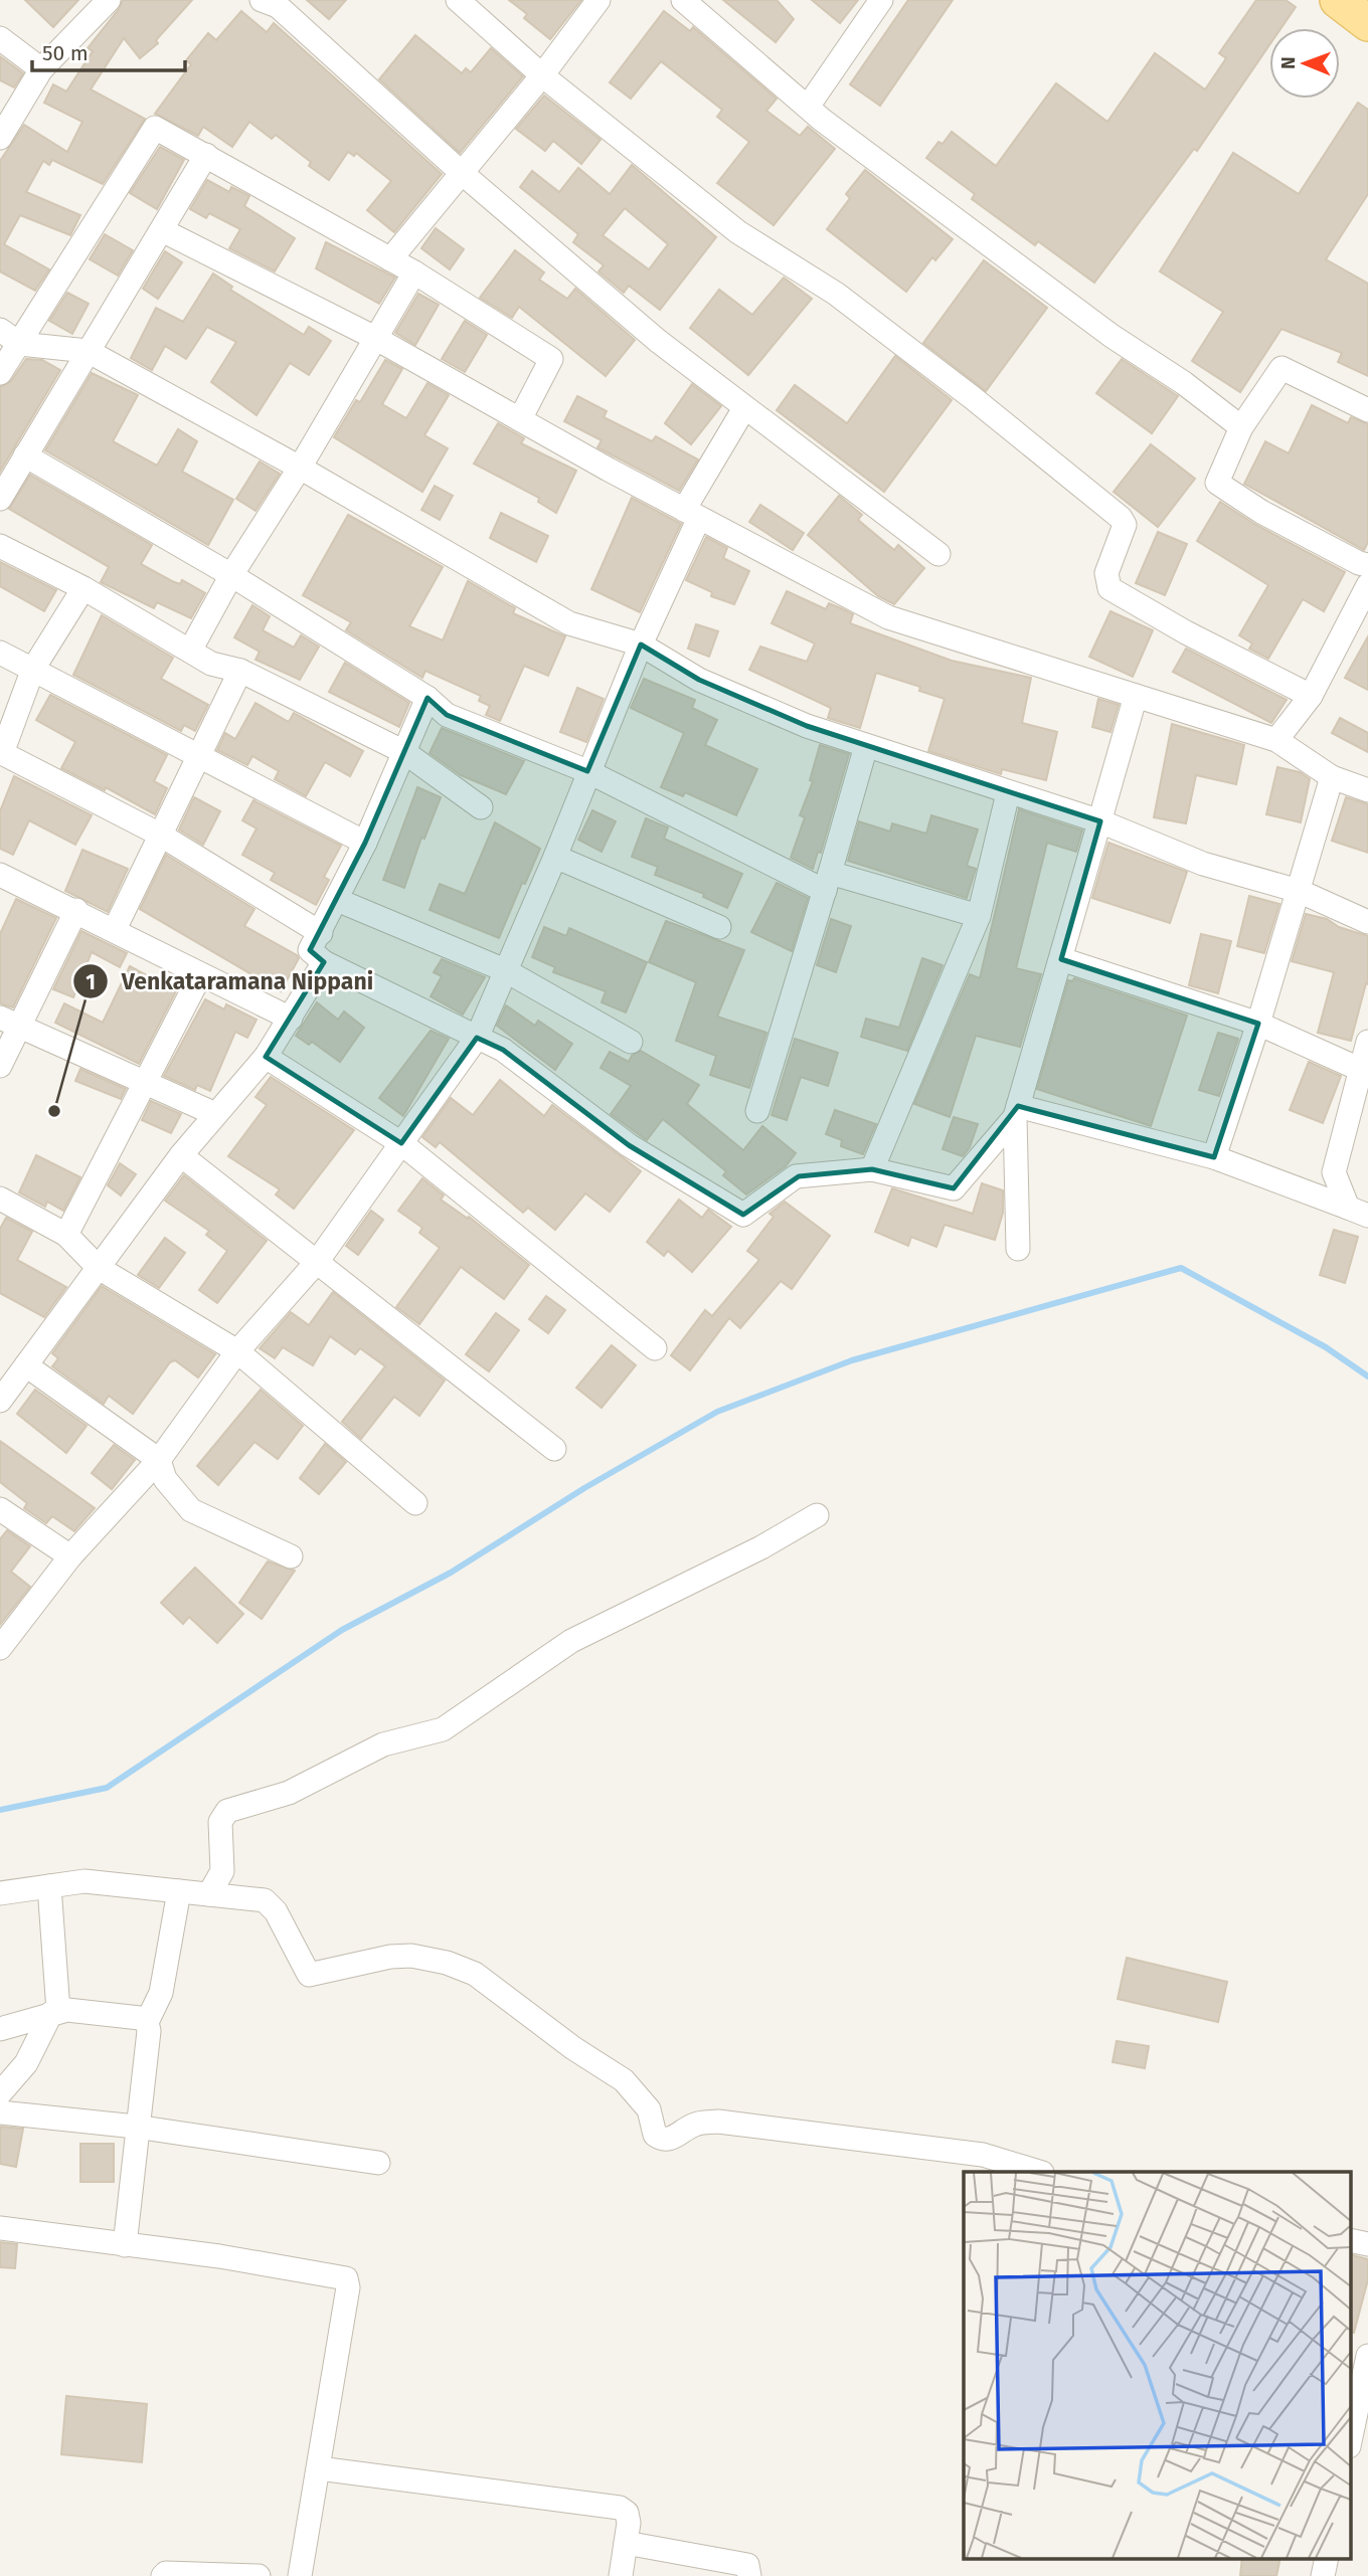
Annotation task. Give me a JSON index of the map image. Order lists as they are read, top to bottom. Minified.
{"places":["Venkataramana Nippani"],"scale_bar":"50 m","north":"left"}
